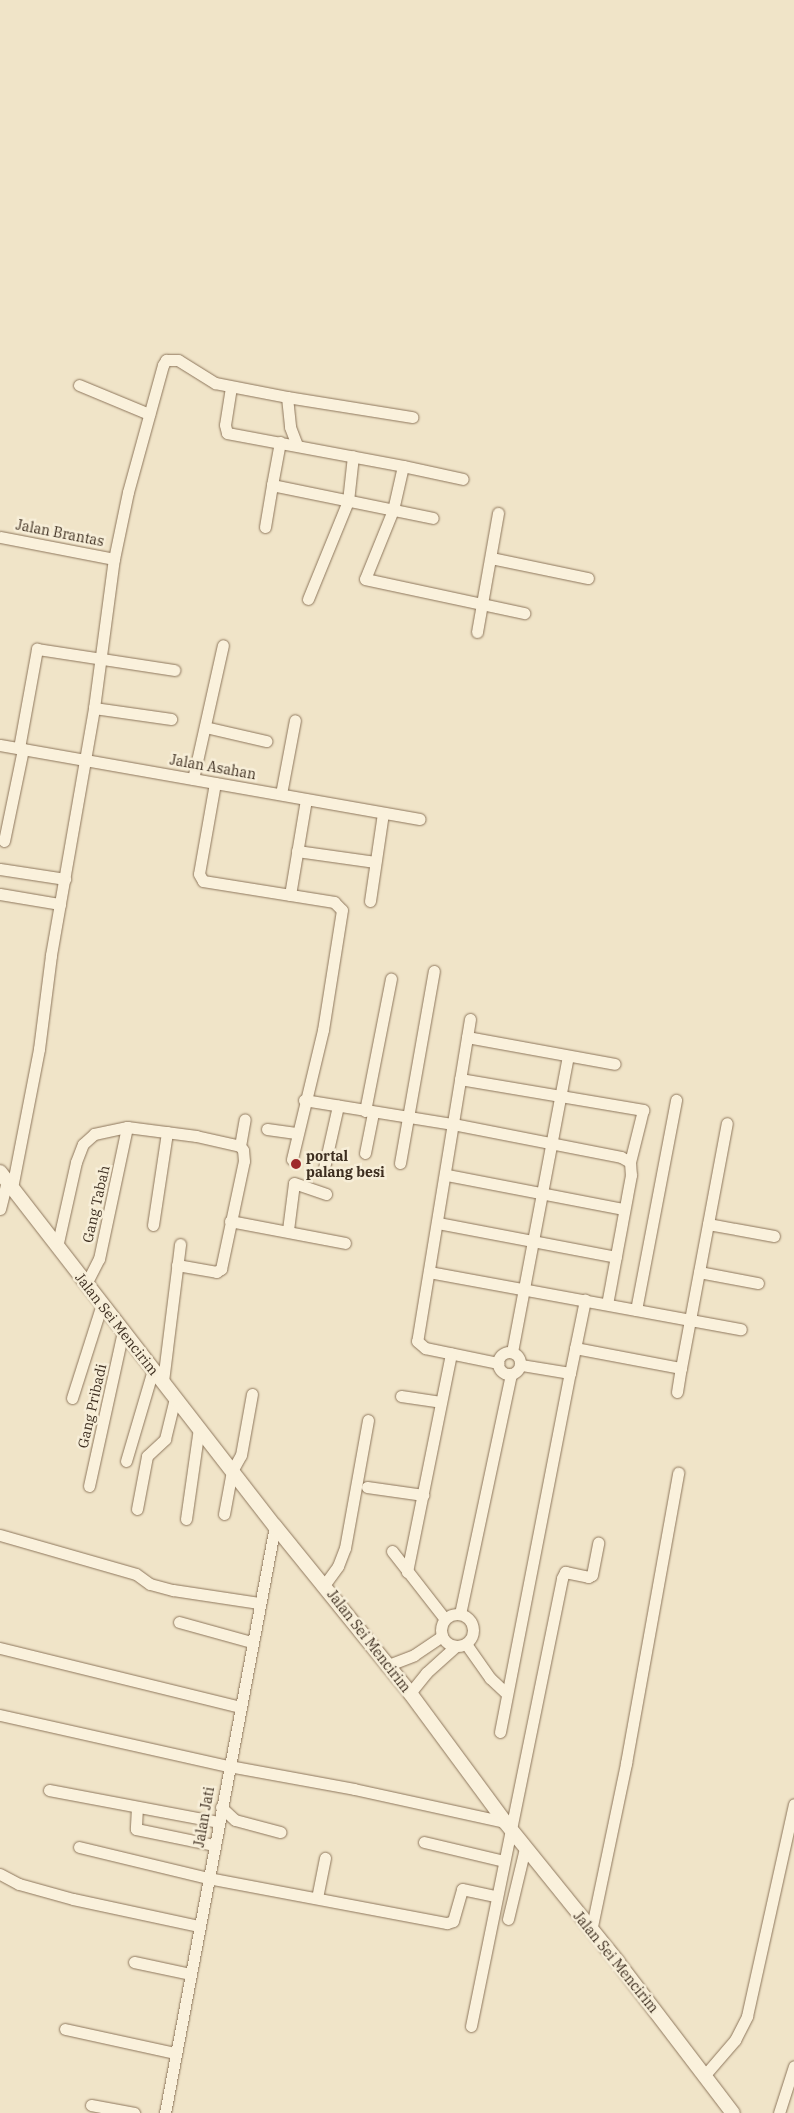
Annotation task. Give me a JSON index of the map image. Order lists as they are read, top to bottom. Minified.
{"streets":{"street":["Jalan Brantas","Jalan Asahan","Gang Tabah","Jalan Sei Mencirim","Gang Pribadi","Jalan Jati"]},"crossings":[["Gang Tabah","Jalan Sei Mencirim"],["Jalan Sei Mencirim","Gang Pribadi"],["Jalan Sei Mencirim","Jalan Jati"]],"places":["portal palang besi"]}
